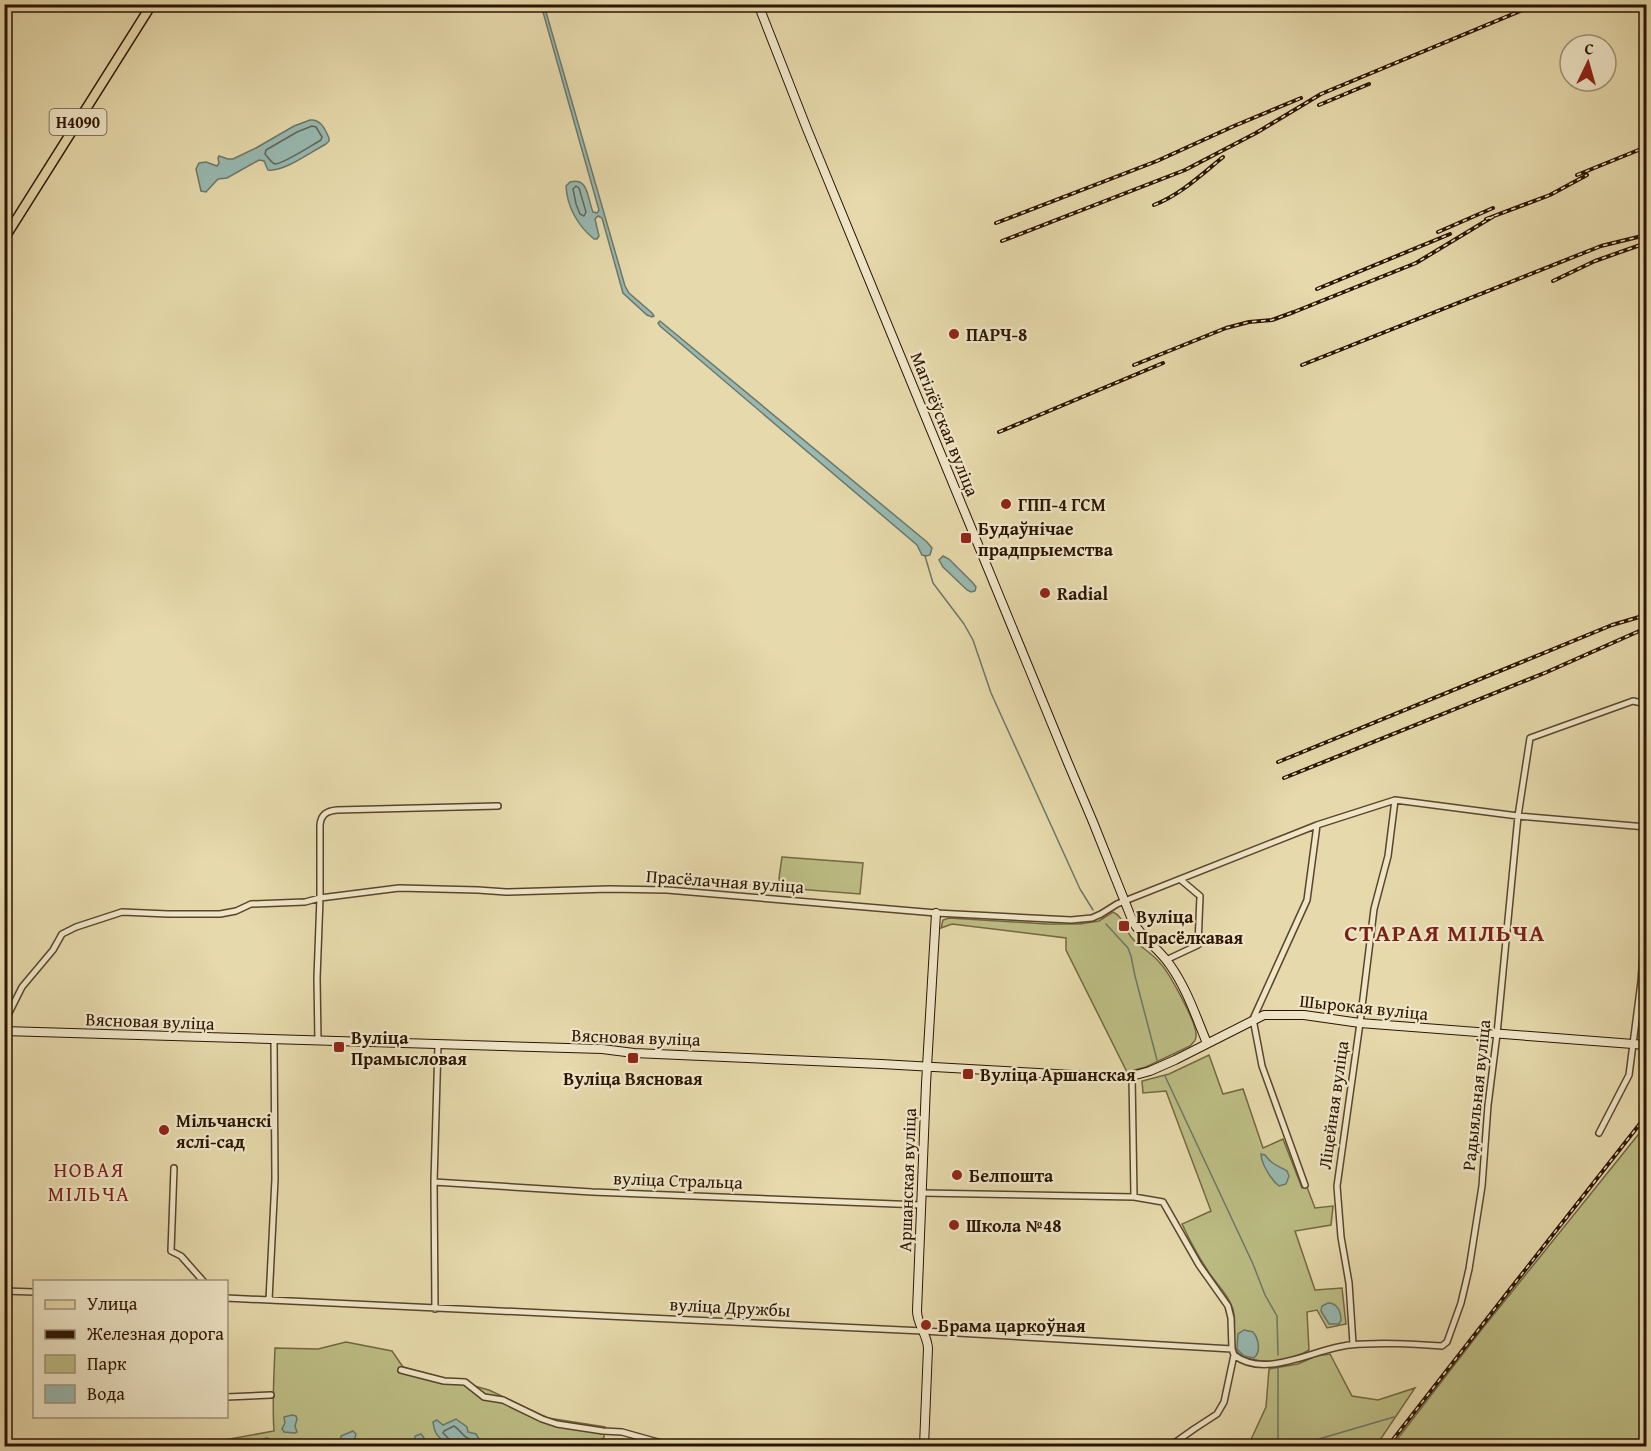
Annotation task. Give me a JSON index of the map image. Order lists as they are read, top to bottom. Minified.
{"streets":{"main road":["Н4090"],"street":["Магілёўская вуліца","Прасёлачная вуліца","Шырокая вуліца","Вясновая вуліца","Радыяльная вуліца","Ліцейная вуліца","вуліца Стральца","Аршанская вуліца","вуліца Дружбы"]},"crossings":[["Магілёўская вуліца","Прасёлачная вуліца"],["Магілёўская вуліца","Вясновая вуліца"],["Прасёлачная вуліца","Ліцейная вуліца"],["Прасёлачная вуліца","Аршанская вуліца"],["Шырокая вуліца","Вясновая вуліца"],["Шырокая вуліца","Радыяльная вуліца"],["Шырокая вуліца","Ліцейная вуліца"],["Вясновая вуліца","Аршанская вуліца"],["Радыяльная вуліца","Ліцейная вуліца"],["Радыяльная вуліца","вуліца Дружбы"],["вуліца Стральца","Аршанская вуліца"],["Аршанская вуліца","вуліца Дружбы"]],"districts":["СТАРАЯ МІЛЬЧА","НОВАЯ МІЛЬЧА"],"places":{"other":["ПАРЧ-8","ГПП-4 ГСМ","Radial","Мільчанскі яслі-сад","Белпошта","Школа №48","Брама царкоўная"],"transit":["Будаўнічае прадпрыемства","Вуліца Прасёлкавая","Вуліца Прамысловая","Вуліца Вясновая","Вуліца Аршанская"]},"legend":["Улица","Железная дорога","Парк","Вода"],"north":"top"}
